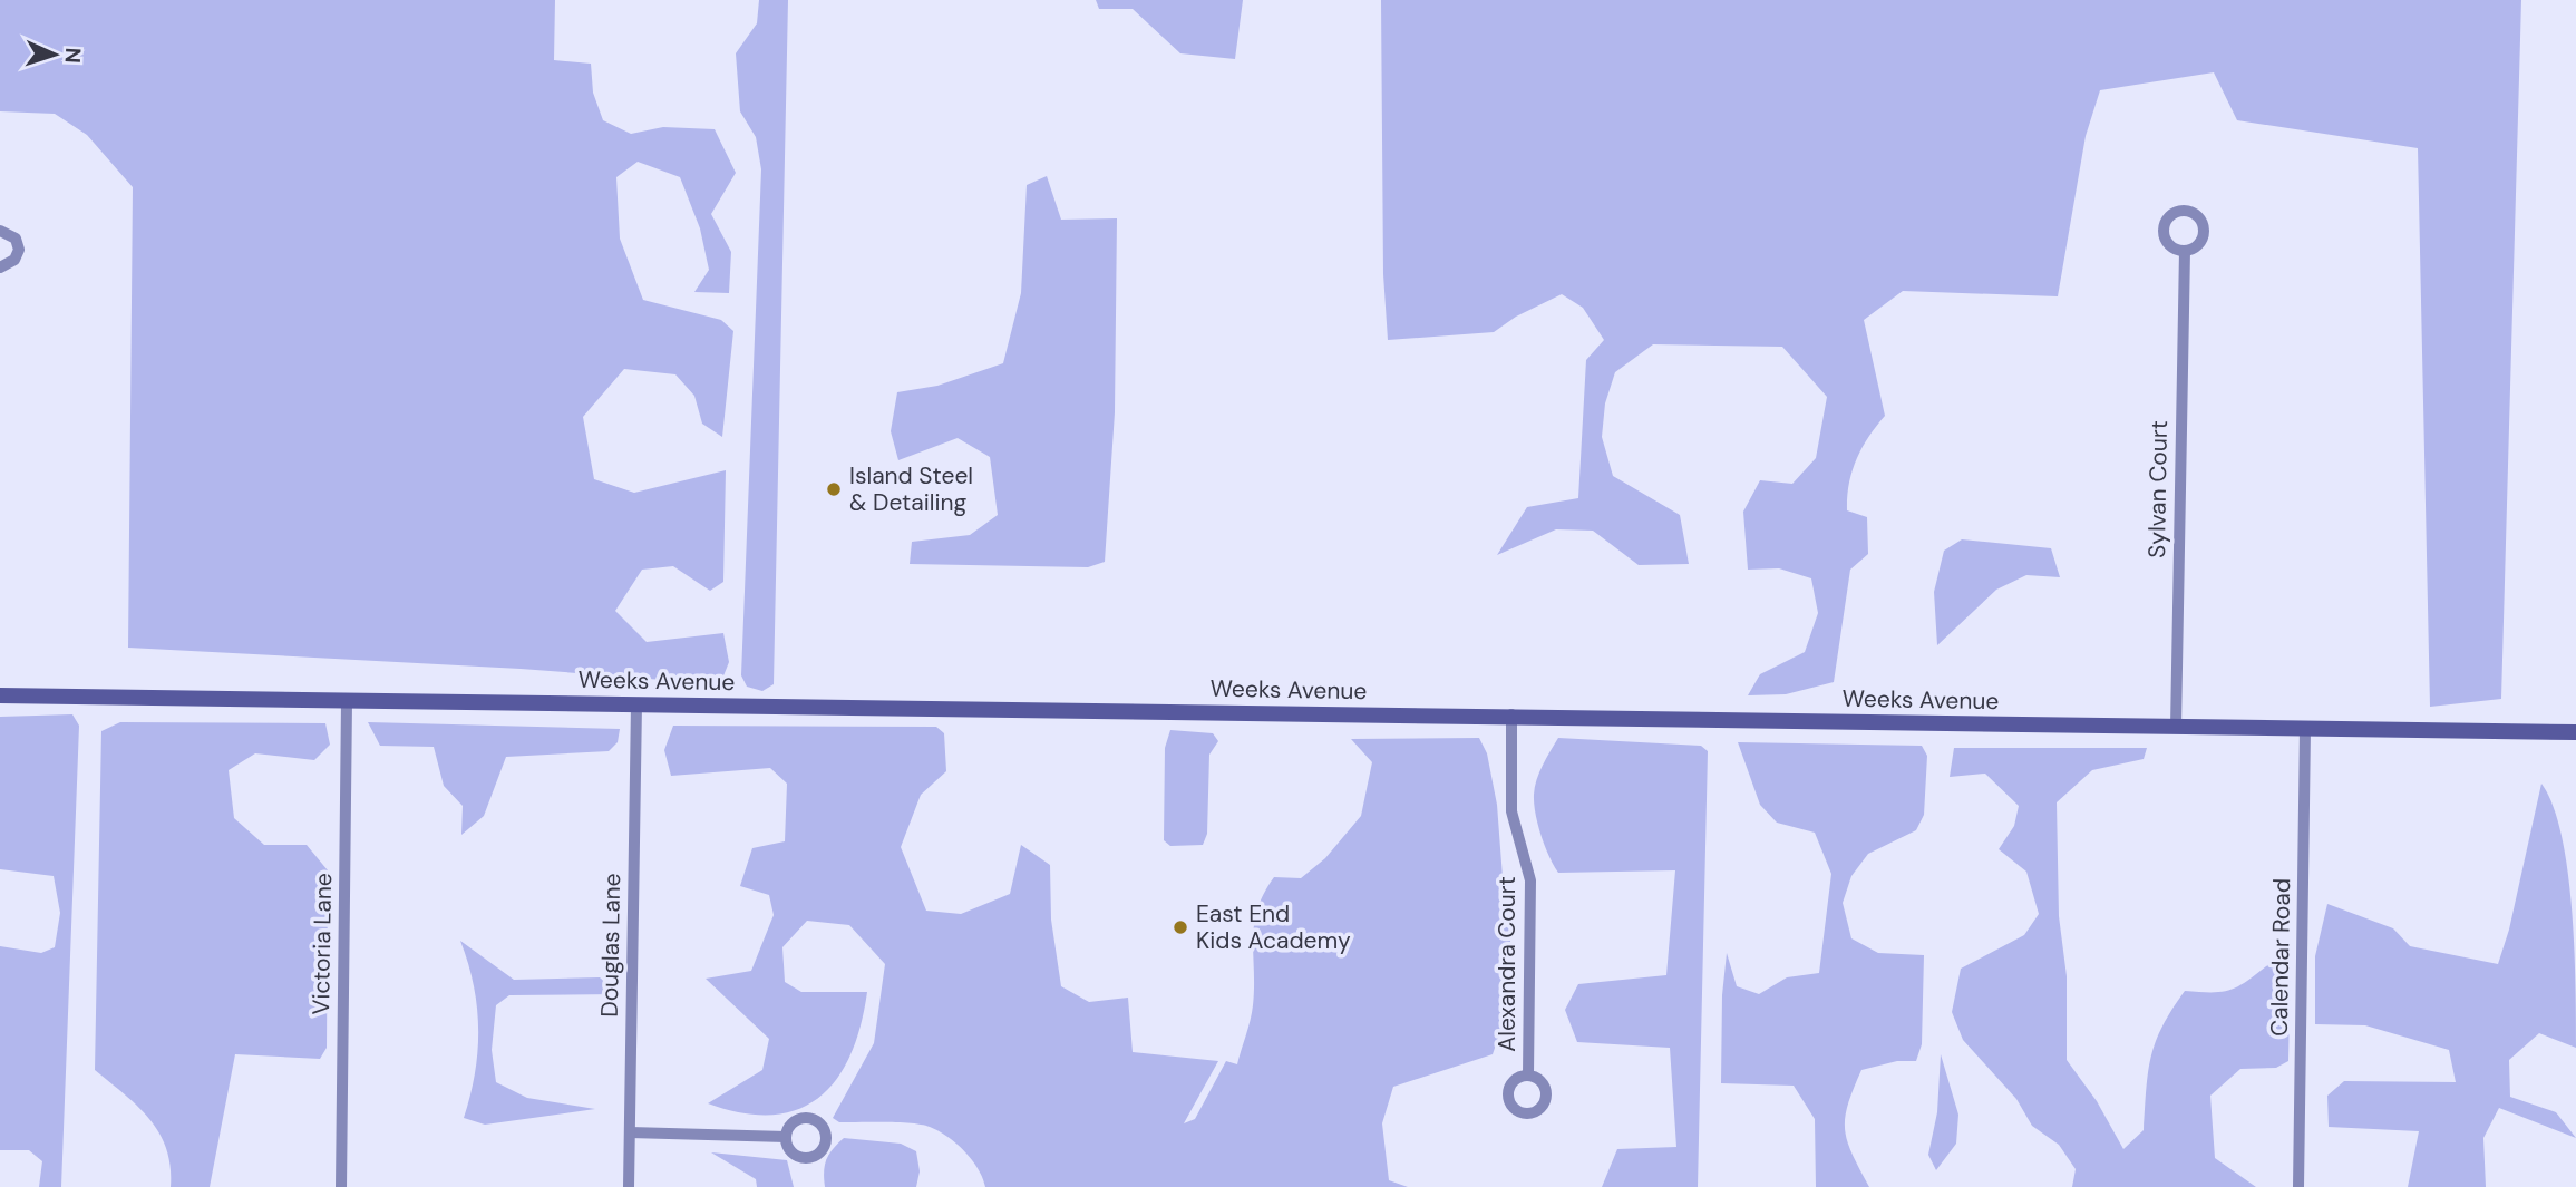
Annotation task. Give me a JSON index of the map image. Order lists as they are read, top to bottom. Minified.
{"streets":{"street":["Sylvan Court","Weeks Avenue","Victoria Lane","Douglas Lane","Calendar Road","Alexandra Court"]},"crossings":[["Sylvan Court","Weeks Avenue"],["Weeks Avenue","Victoria Lane"],["Weeks Avenue","Douglas Lane"],["Weeks Avenue","Calendar Road"],["Weeks Avenue","Alexandra Court"]],"places":["Island Steel & Detailing","East End Kids Academy"],"north":"right"}
